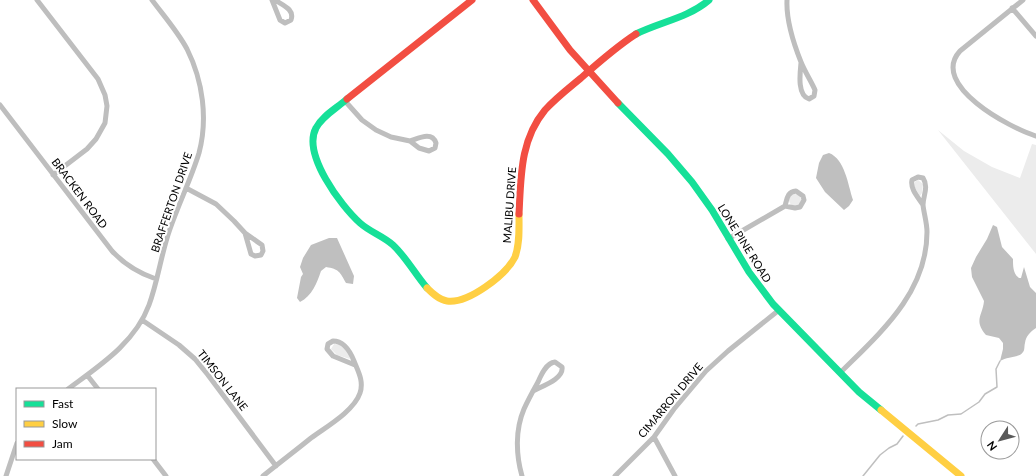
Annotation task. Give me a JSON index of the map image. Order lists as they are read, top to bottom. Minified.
{"streets":{"street":["BRACKEN ROAD","BRAFFERTON DRIVE","MALIBU DRIVE","LONE PINE ROAD","TIMSON LANE","CIMARRON DRIVE"]},"crossings":[["BRACKEN ROAD","BRAFFERTON DRIVE"],["BRAFFERTON DRIVE","TIMSON LANE"],["MALIBU DRIVE","LONE PINE ROAD"],["LONE PINE ROAD","CIMARRON DRIVE"]],"legend":["Fast","Slow","Jam"],"north":"bottom left"}
